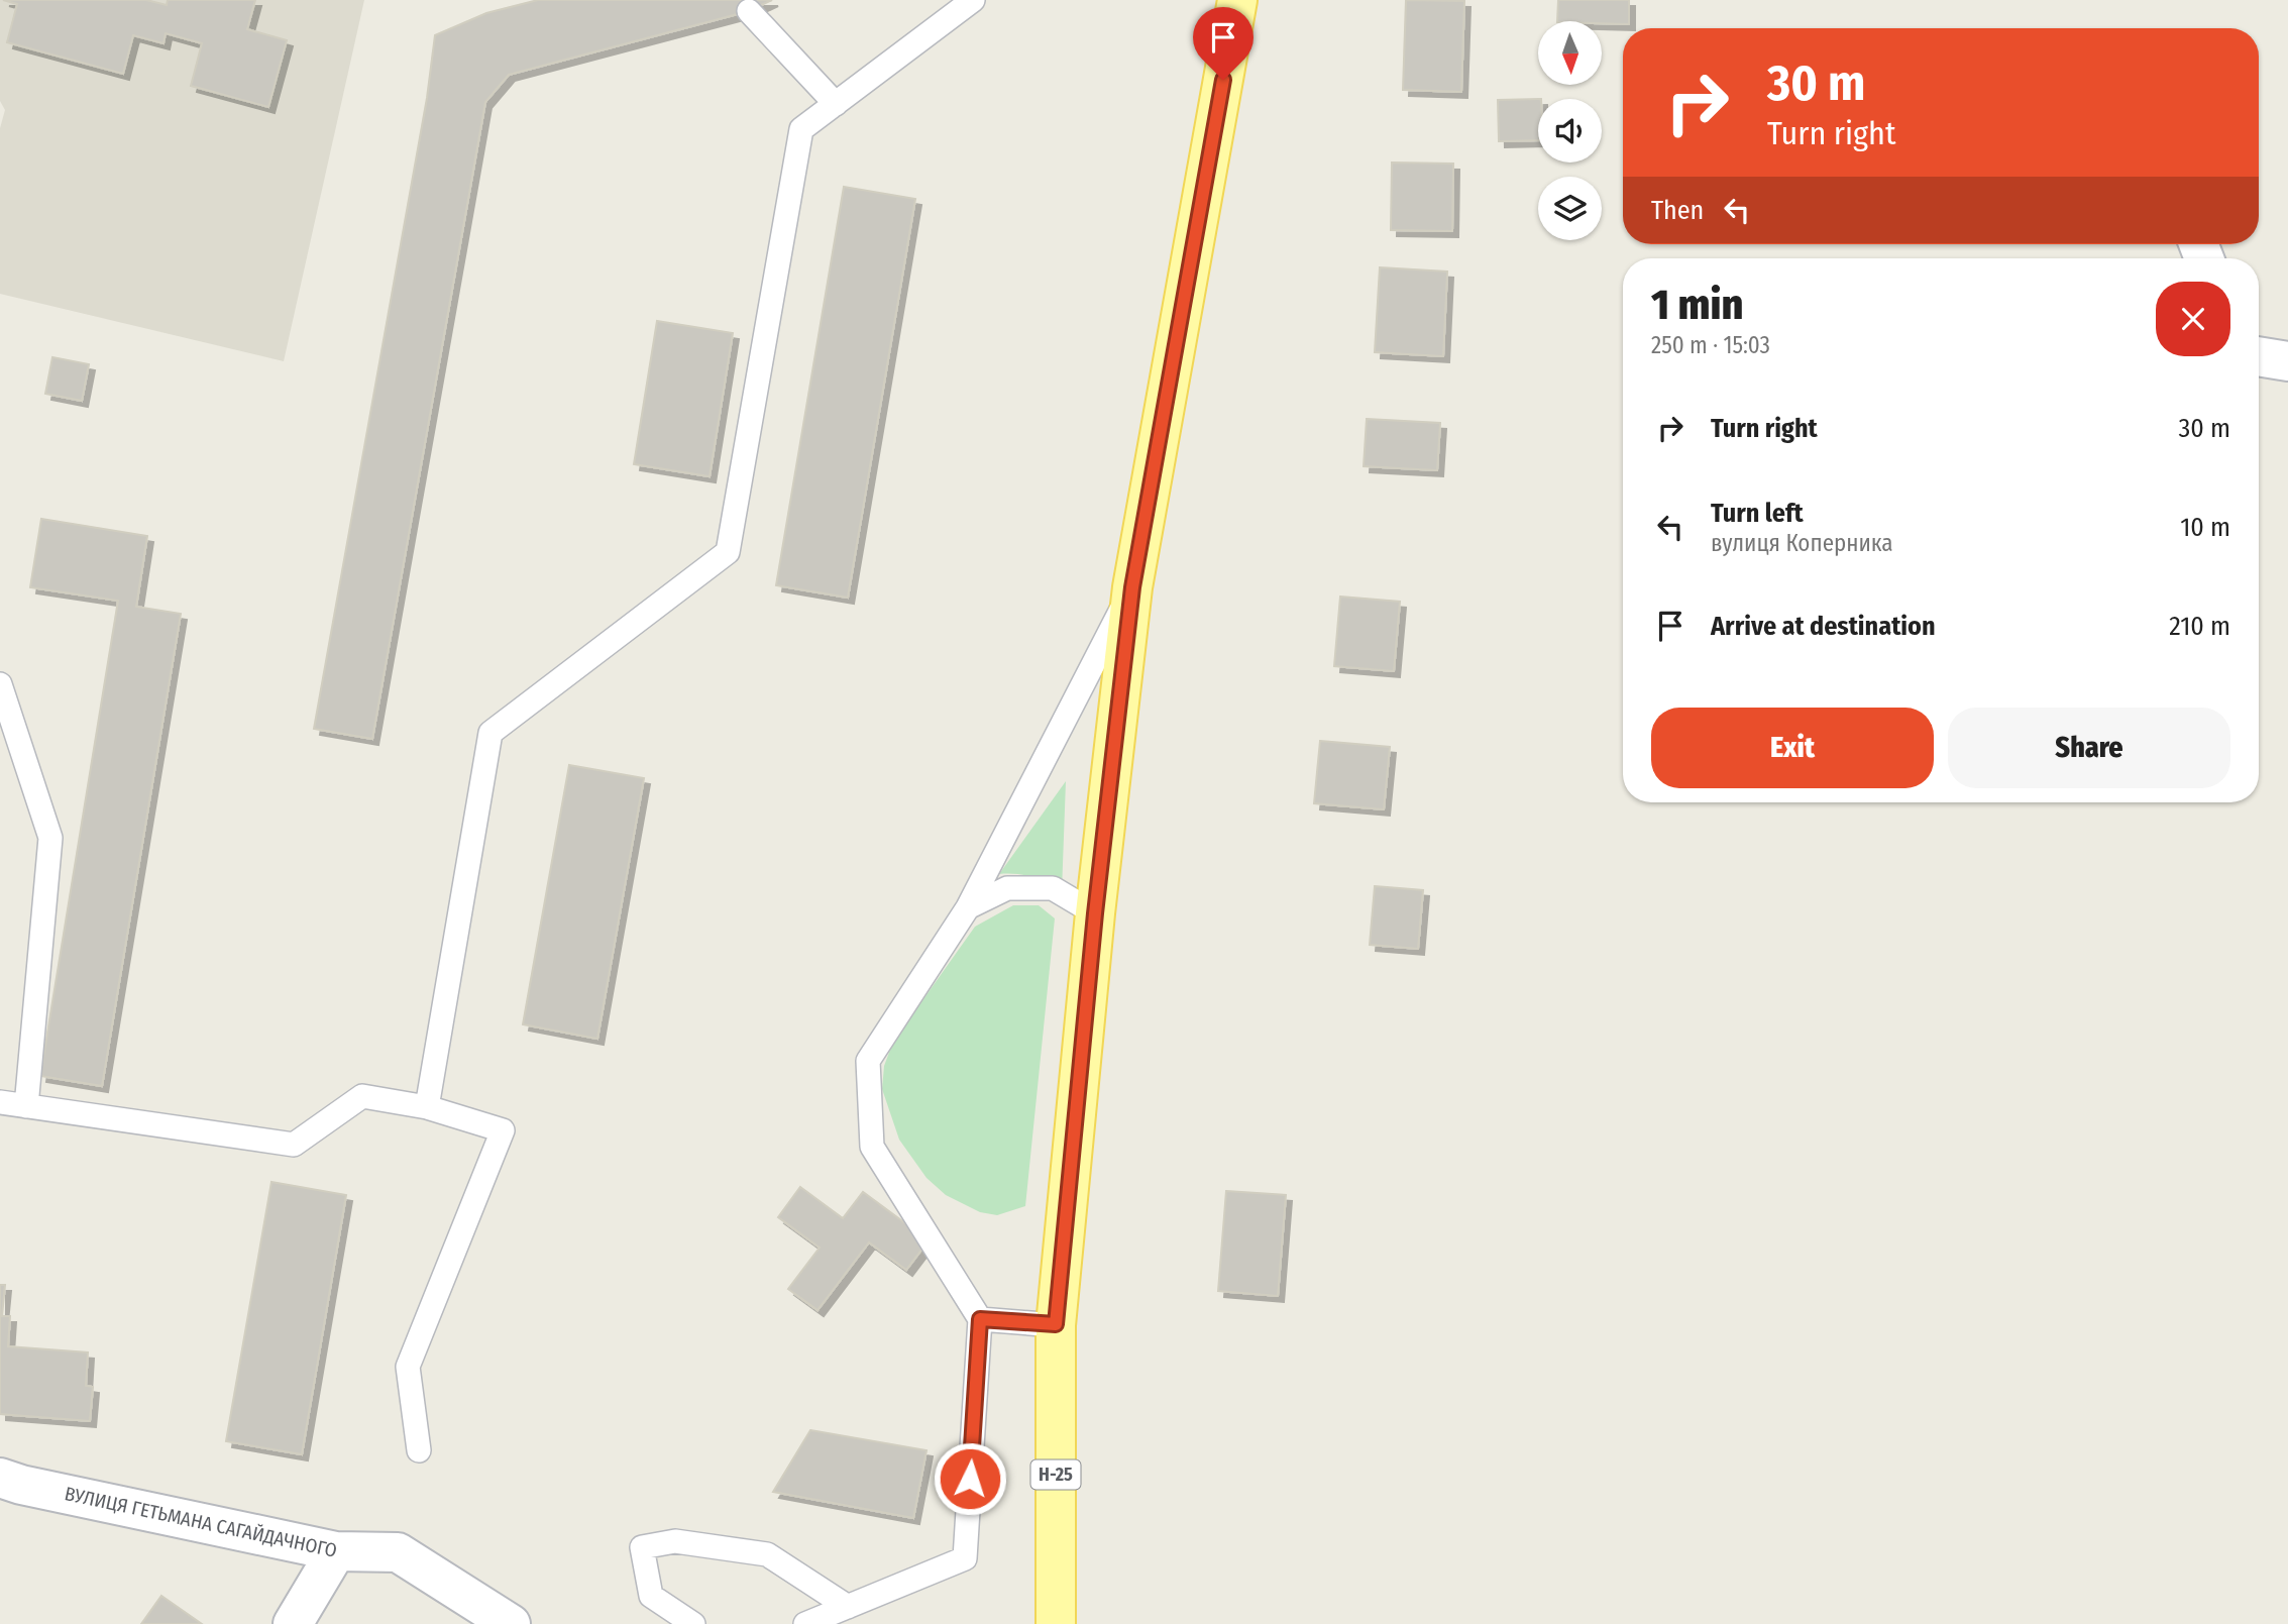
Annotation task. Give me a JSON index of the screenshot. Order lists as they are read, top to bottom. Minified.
{"streets":{"main road":["Н-25"],"street":["ВУЛИЦЯ ГЕТЬМАНА САГАЙДАЧНОГО"]},"north":"bottom","page":{"turn":["30 m","Turn right"],"then":"Then","heading":["1 min","250 m · 15:03"],"list":[{"name":"Turn right","value":"30 m"},{"name":"Turn left","note":"вулиця Коперника","value":"10 m"},{"name":"Arrive at destination","value":"210 m"}],"buttons":["Exit","Share"]}}
